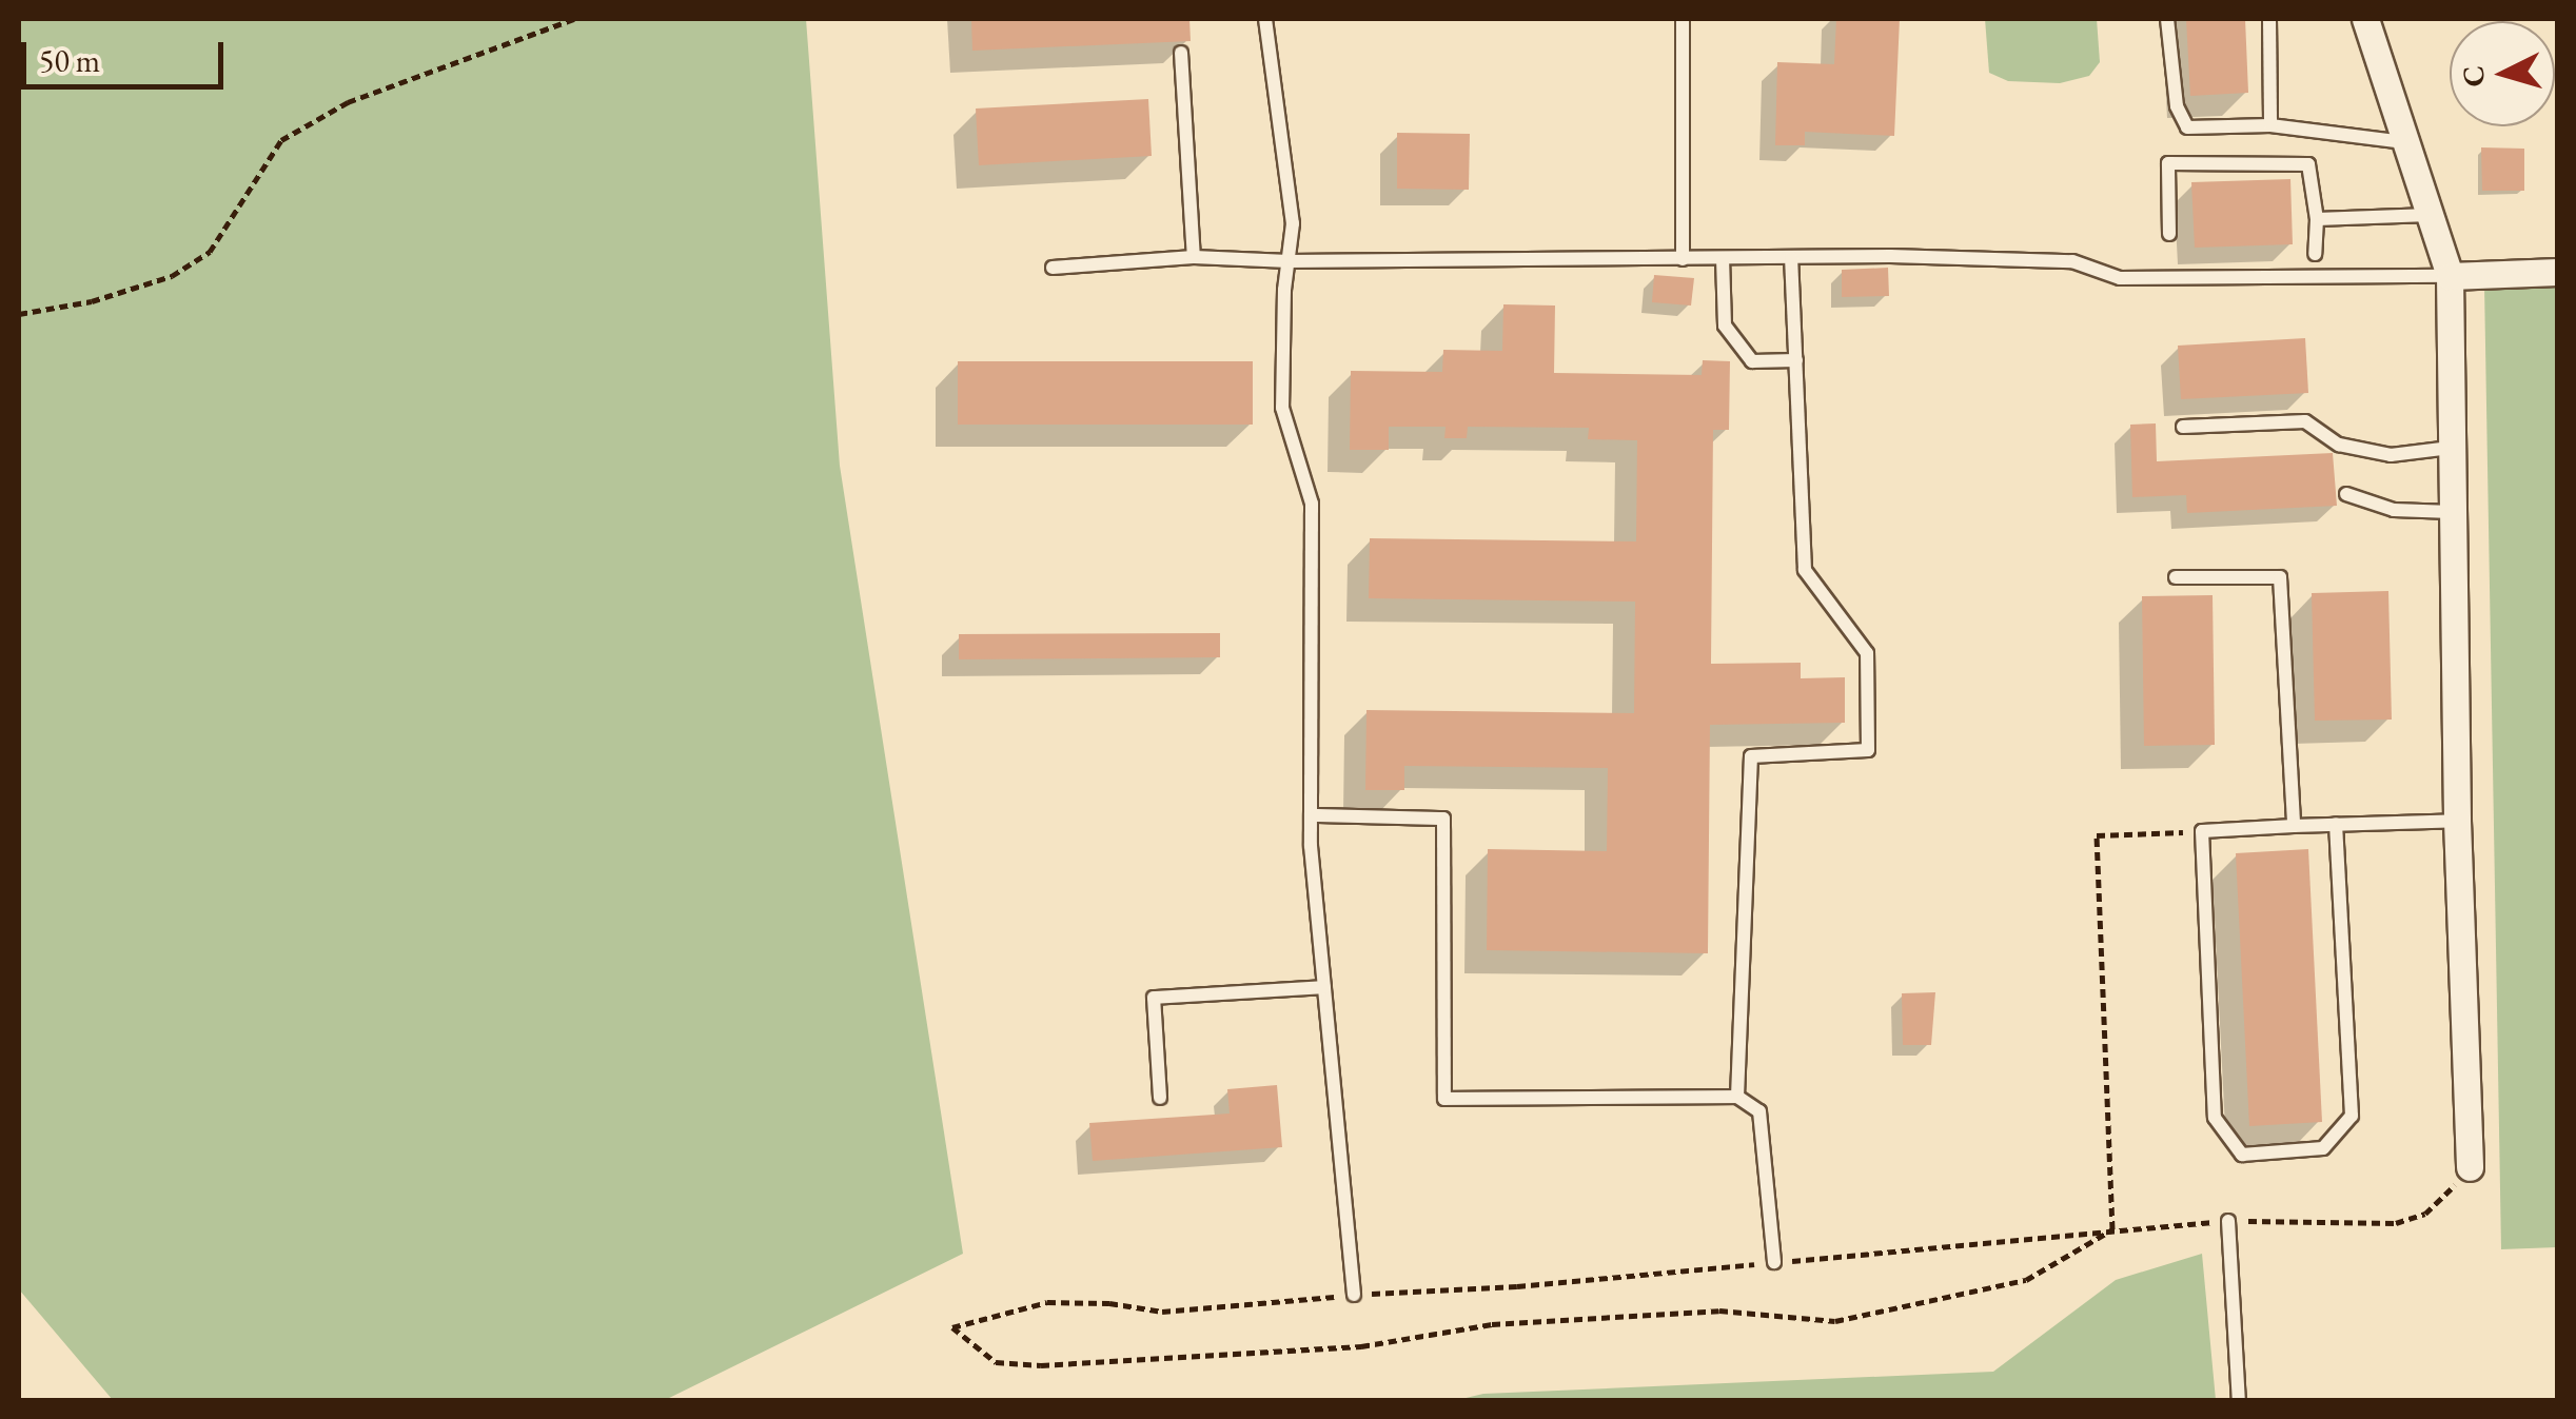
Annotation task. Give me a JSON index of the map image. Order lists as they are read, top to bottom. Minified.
{"scale_bar":"50 m","north":"left"}
